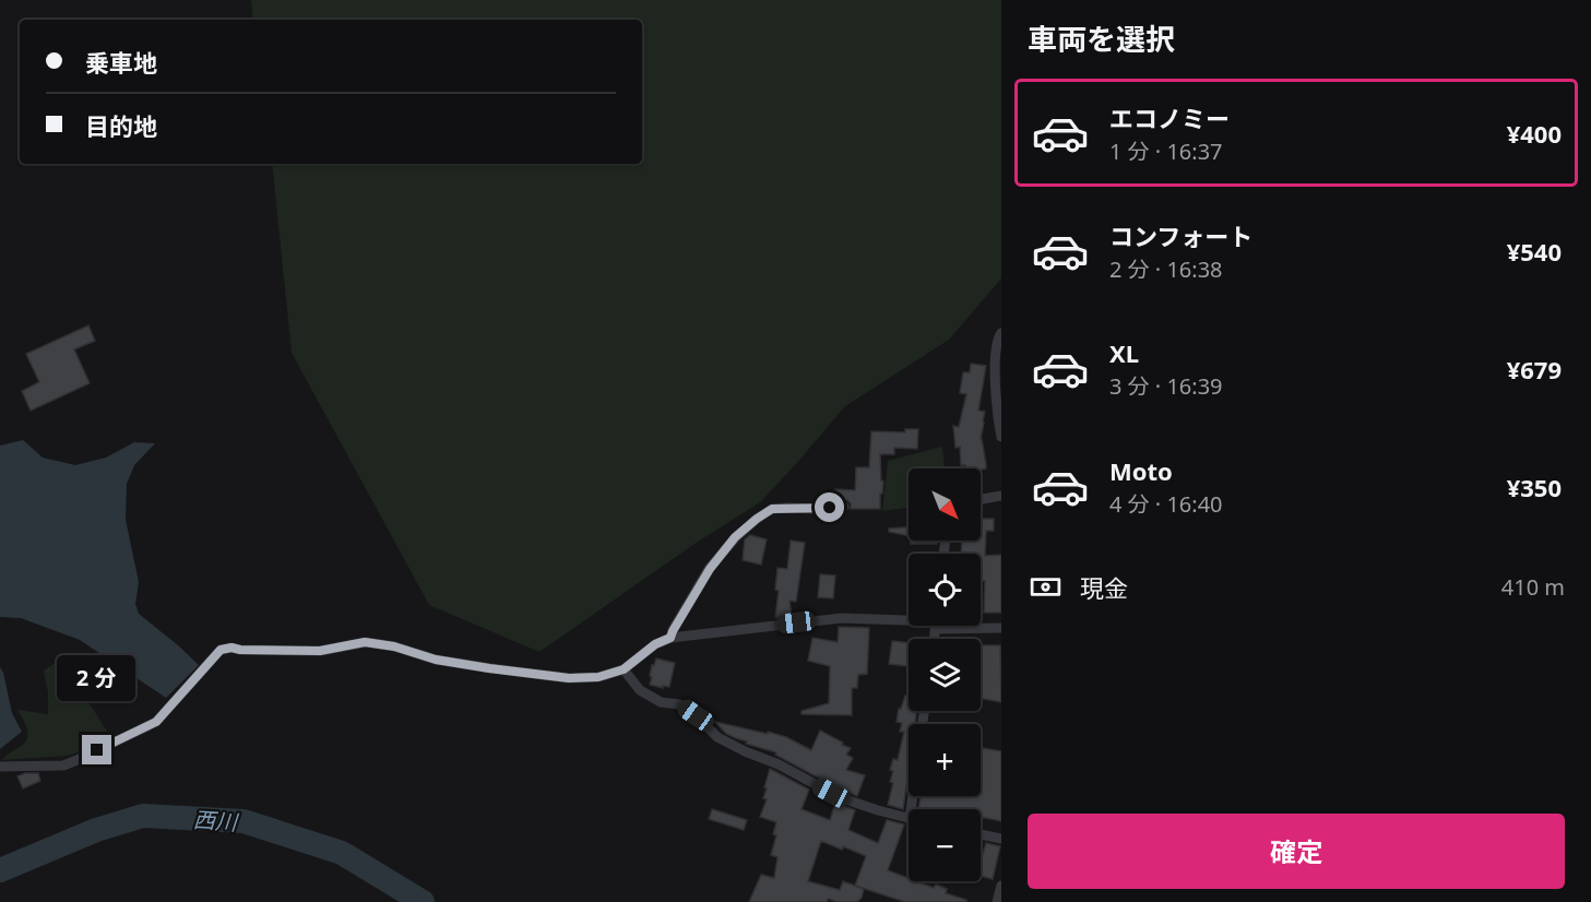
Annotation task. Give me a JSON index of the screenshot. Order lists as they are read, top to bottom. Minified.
{"water":["西川"],"north":"bottom right","page":{"heading":"車両を選択","banner":["乗車地","目的地"],"list":[{"name":"エコノミー","note":"1 分 · 16:37","value":"¥400"},{"name":"コンフォート","note":"2 分 · 16:38","value":"¥540"},{"name":"XL","note":"3 分 · 16:39","value":"¥679"},{"name":"Moto","note":"4 分 · 16:40","value":"¥350"}],"map_buttons":["+","−"],"pay":["現金","410 m"],"bubble":"2 分","buttons":"確定"}}
